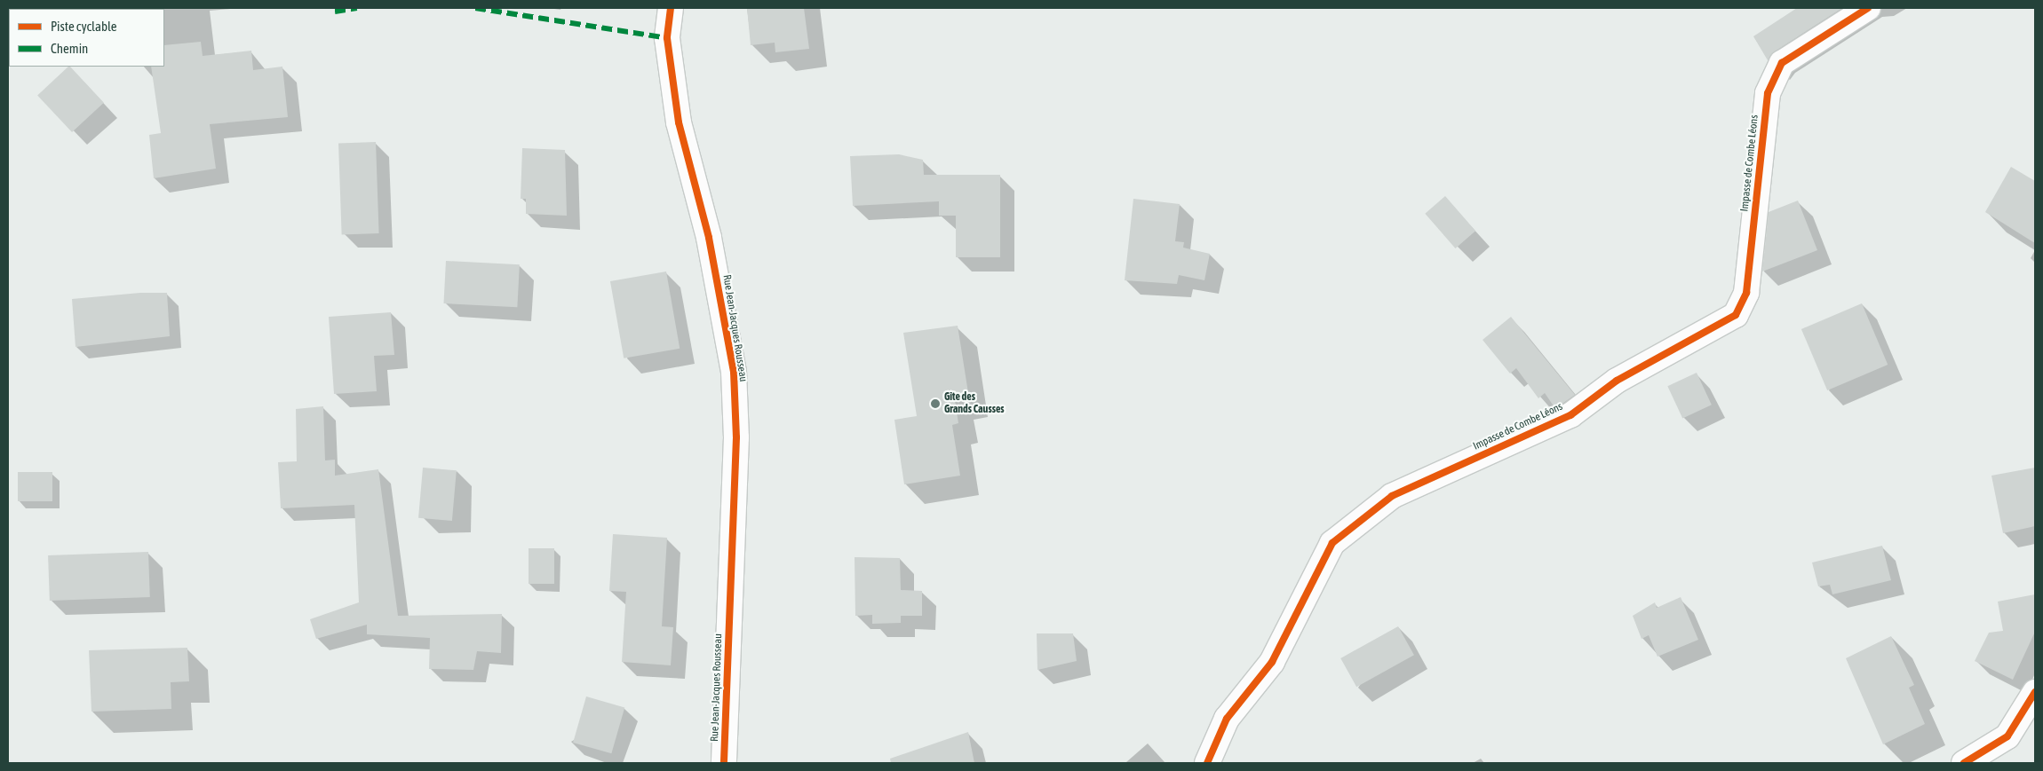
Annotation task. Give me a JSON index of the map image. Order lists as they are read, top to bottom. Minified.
{"streets":{"street":["Impasse de Combe Léons","Rue Jean-Jacques Rousseau"]},"places":["Gîte des Grands Causses"],"legend":["Piste cyclable","Chemin"]}
